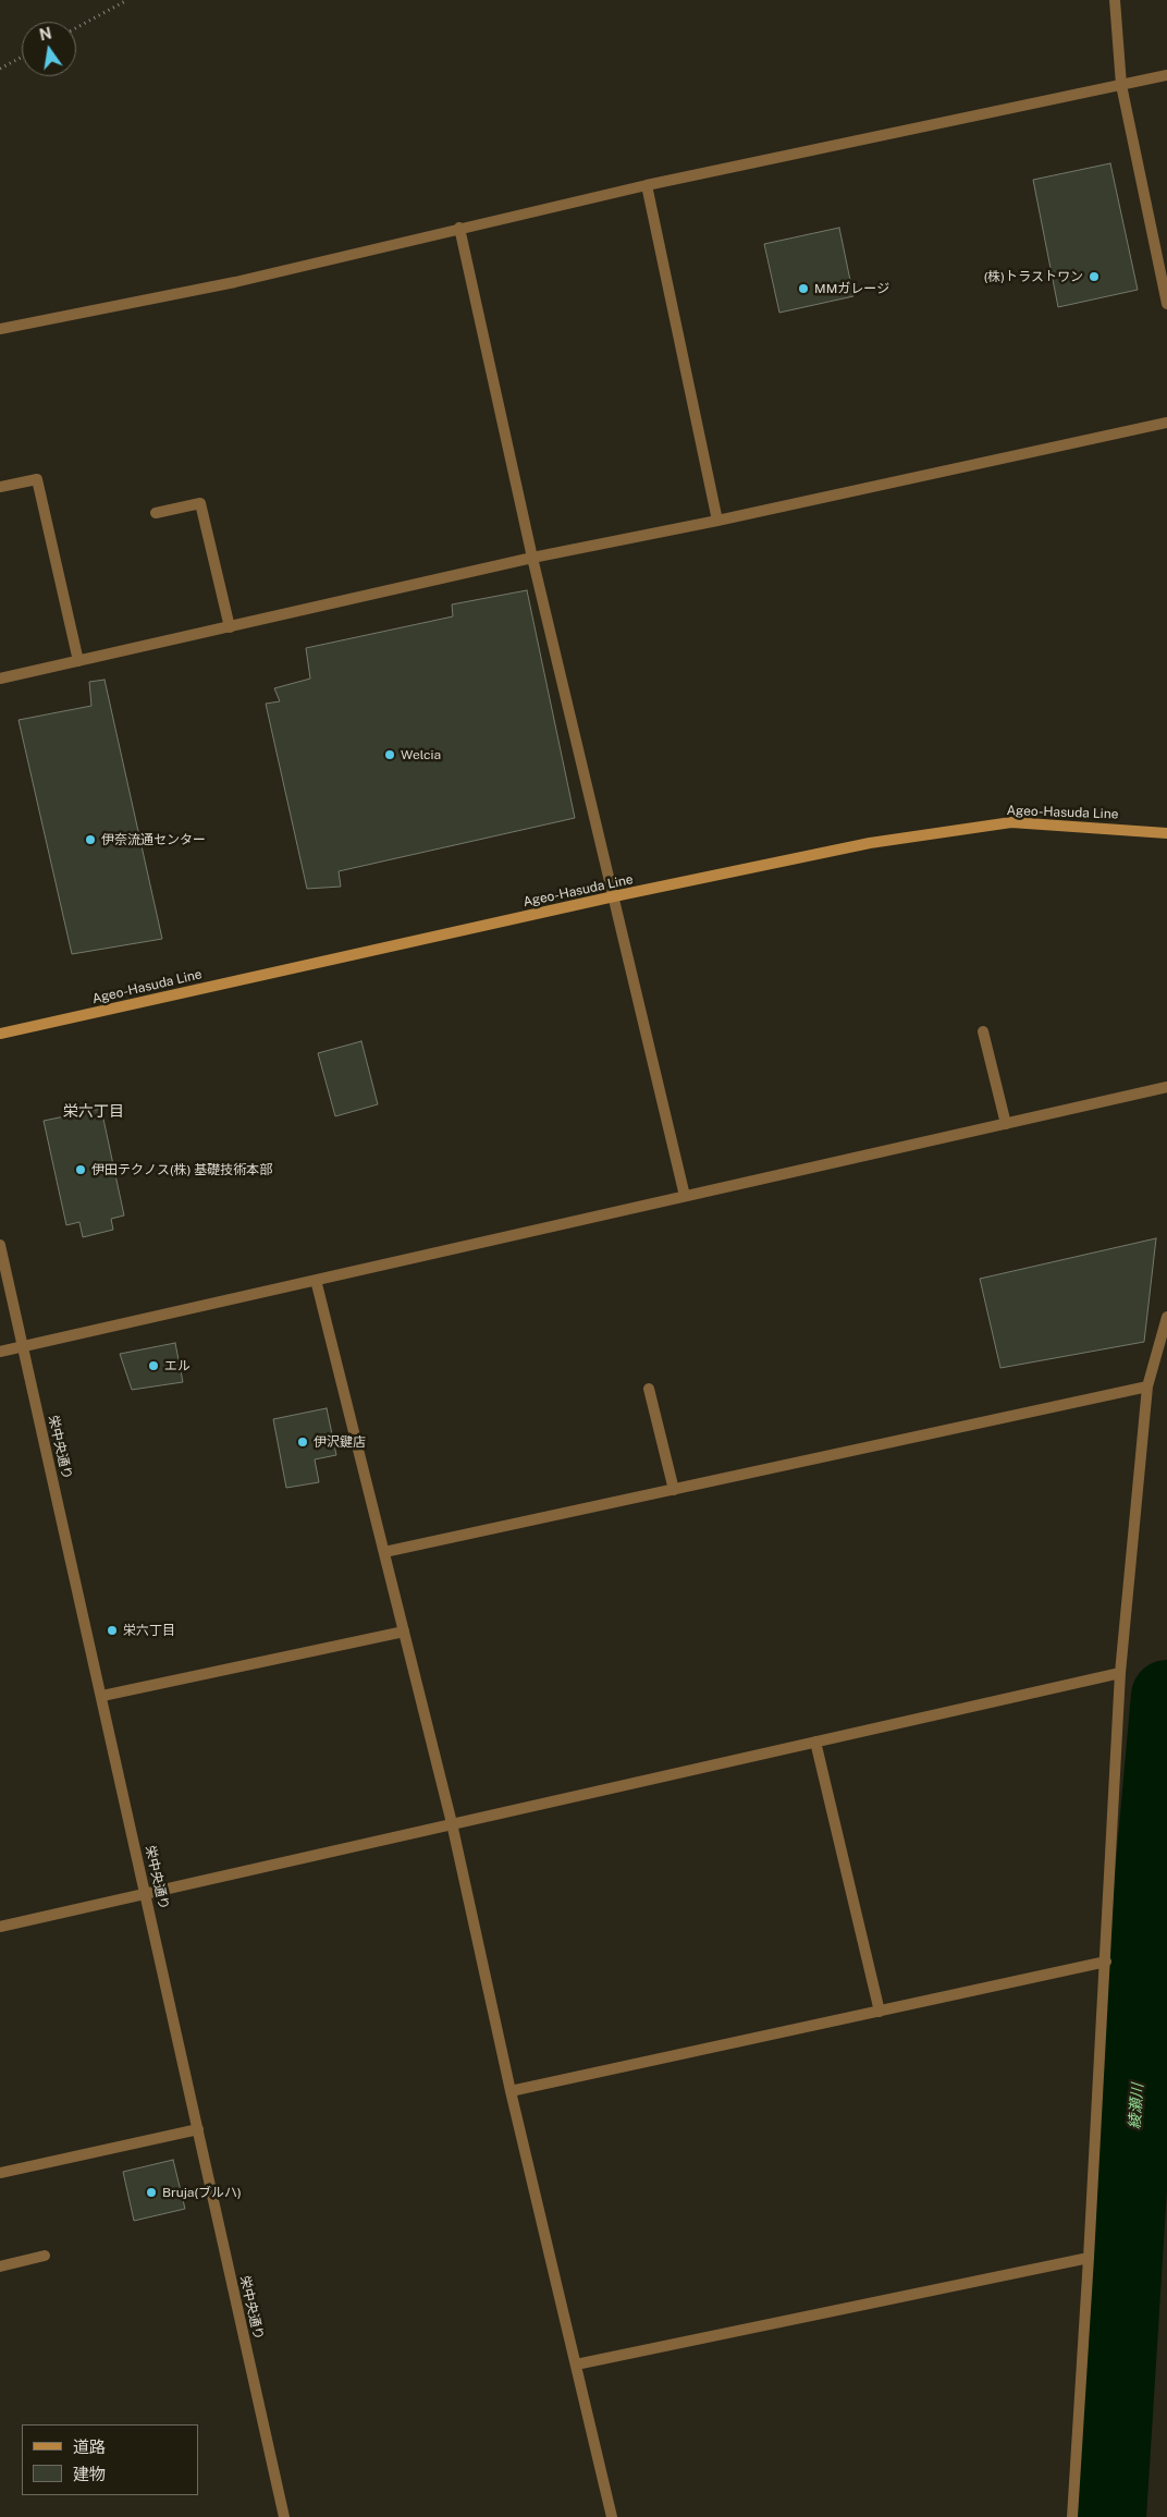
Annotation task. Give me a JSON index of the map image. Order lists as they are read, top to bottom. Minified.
{"streets":{"main road":["Ageo-Hasuda Line"],"street":["栄中央通り"]},"districts":["栄六丁目"],"water":["綾瀬川"],"places":["(株)トラストワン","MMガレージ","Welcia","伊奈流通センター","伊田テクノス(株) 基礎技術本部","エル","伊沢鍵店","栄六丁目","Bruja(ブルハ)"],"legend":["道路","建物"],"north":"top"}
